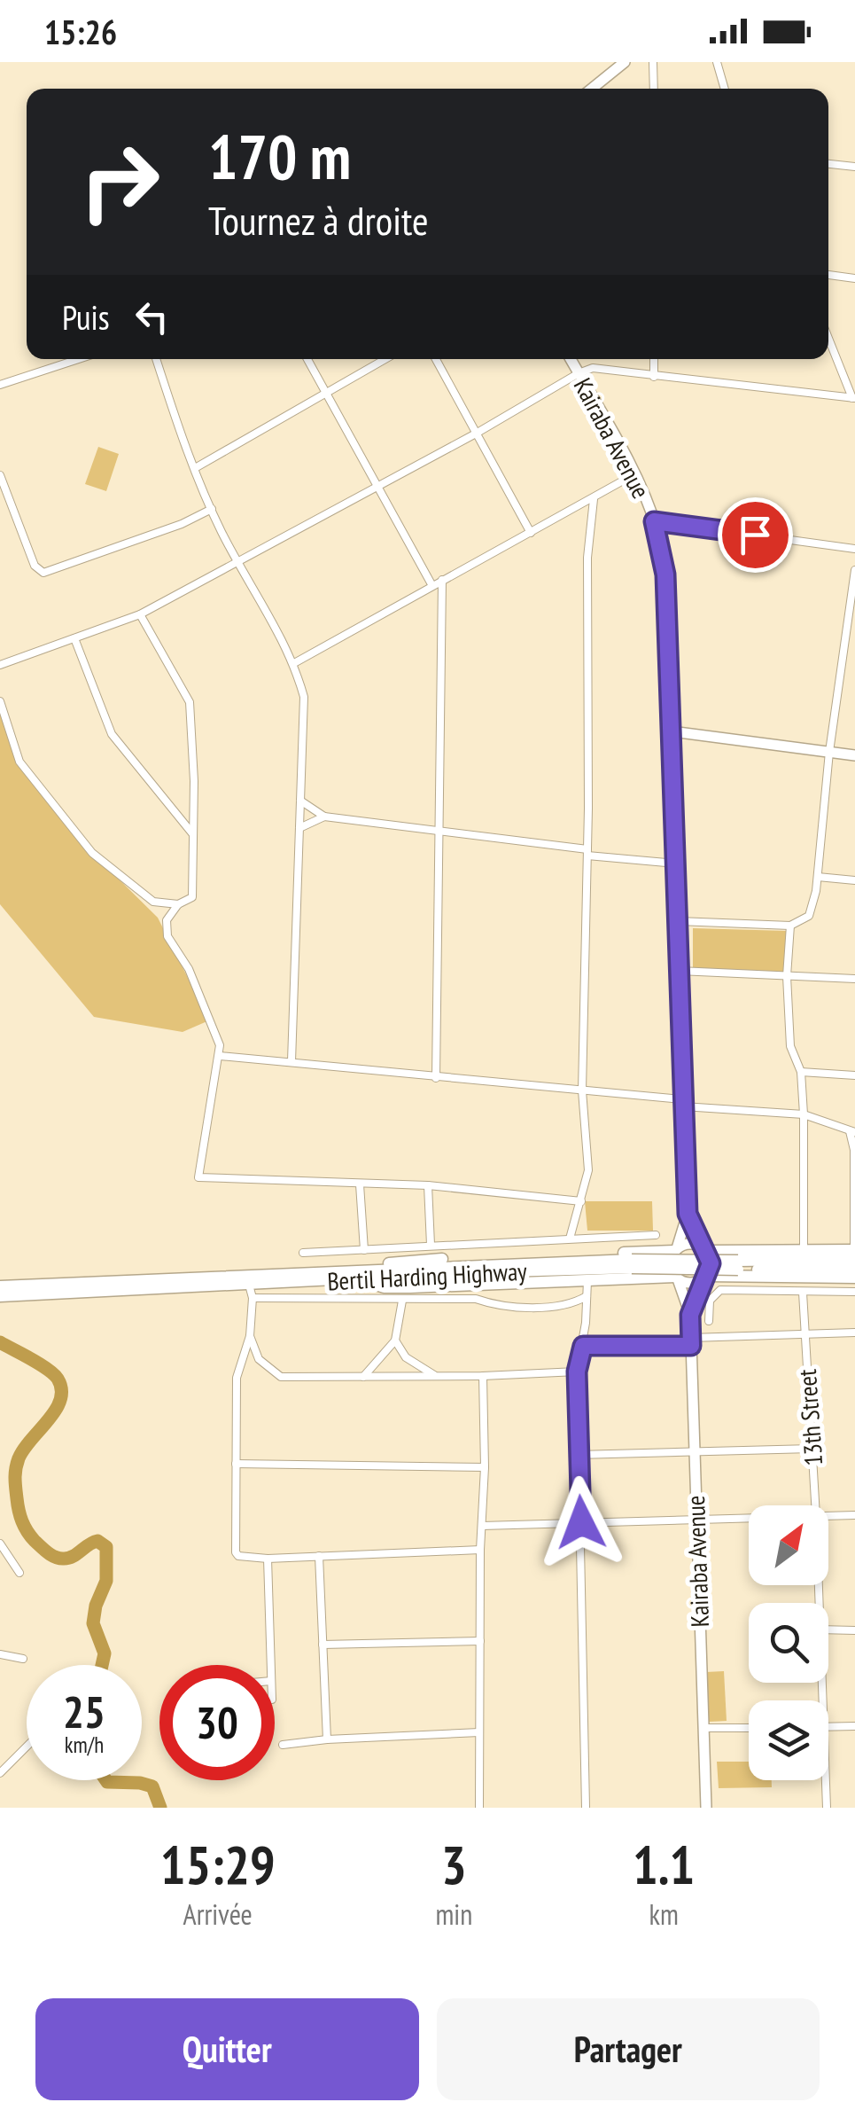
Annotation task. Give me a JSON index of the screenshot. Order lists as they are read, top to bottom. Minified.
{"streets":{"main road":["Bertil Harding Highway"],"street":["Kairaba Avenue","13th Street"]},"north":"top right","page":{"status":"15:26","turn":["170 m","Tournez à droite"],"then":"Puis","speed":"25 km/h","limit":"30","eta":["15:29","Arrivée","3","min","1.1","km"],"buttons":["Quitter","Partager"]}}
